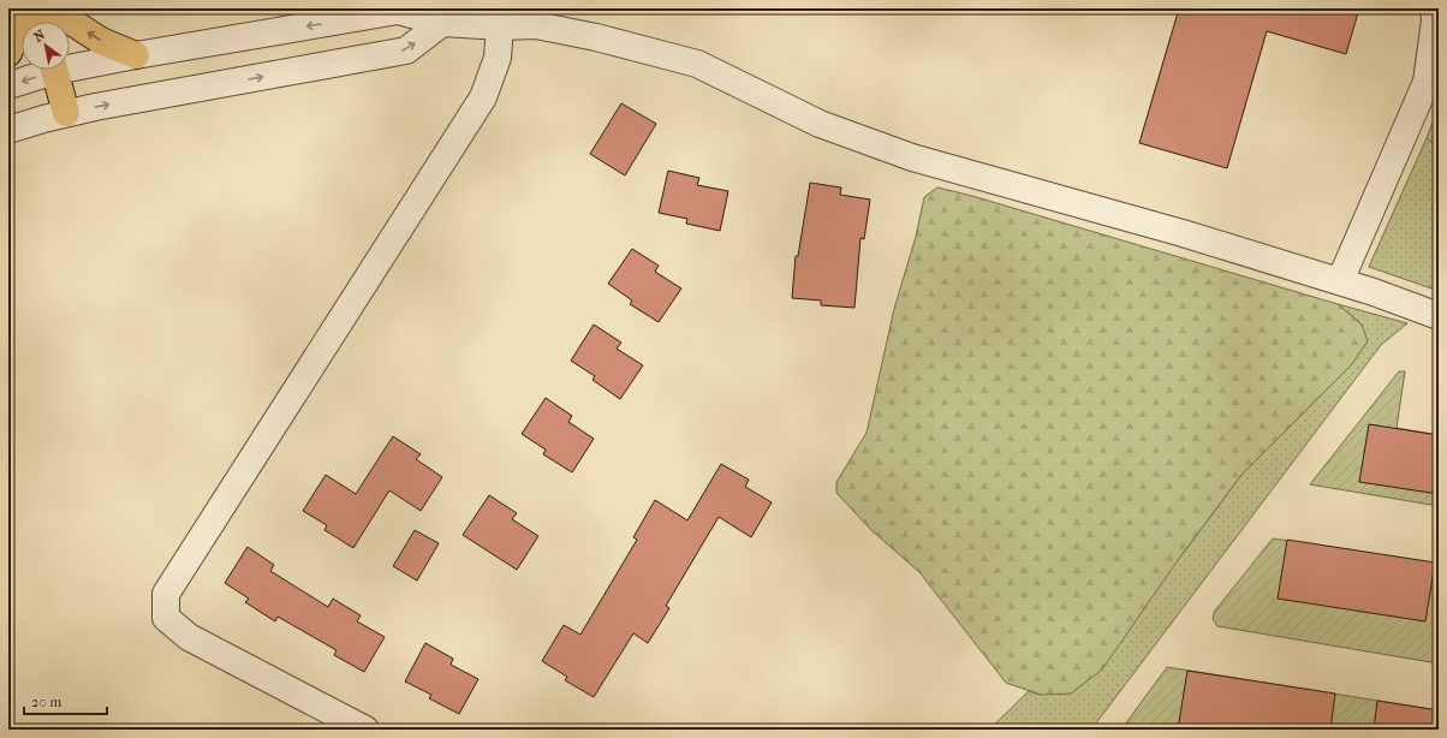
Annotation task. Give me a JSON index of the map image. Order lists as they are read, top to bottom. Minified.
{"scale_bar":"20 m","north":"top left"}
